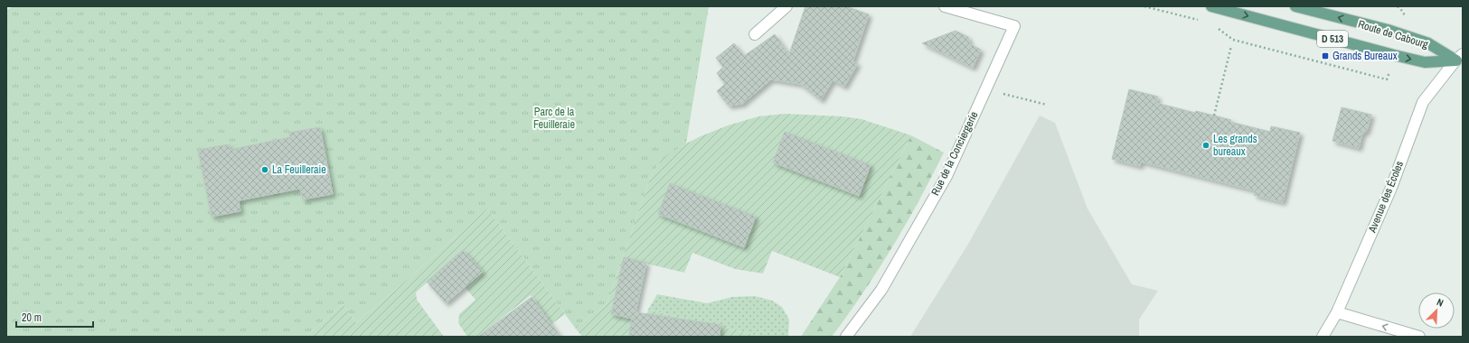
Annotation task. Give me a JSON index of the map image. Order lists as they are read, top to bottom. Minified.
{"streets":{"main road":["Route de Cabourg","D 513"],"street":["Rue de la Conciergerie","Avenue des Écoles"]},"crossings":[["Route de Cabourg","Avenue des Écoles"]],"parks":["Parc de la Feuilleraie"],"places":{"transit":["Grands Bureaux"],"other":["Les grands bureaux","La Feuilleraie"]},"scale_bar":"20 m","north":"top right"}
